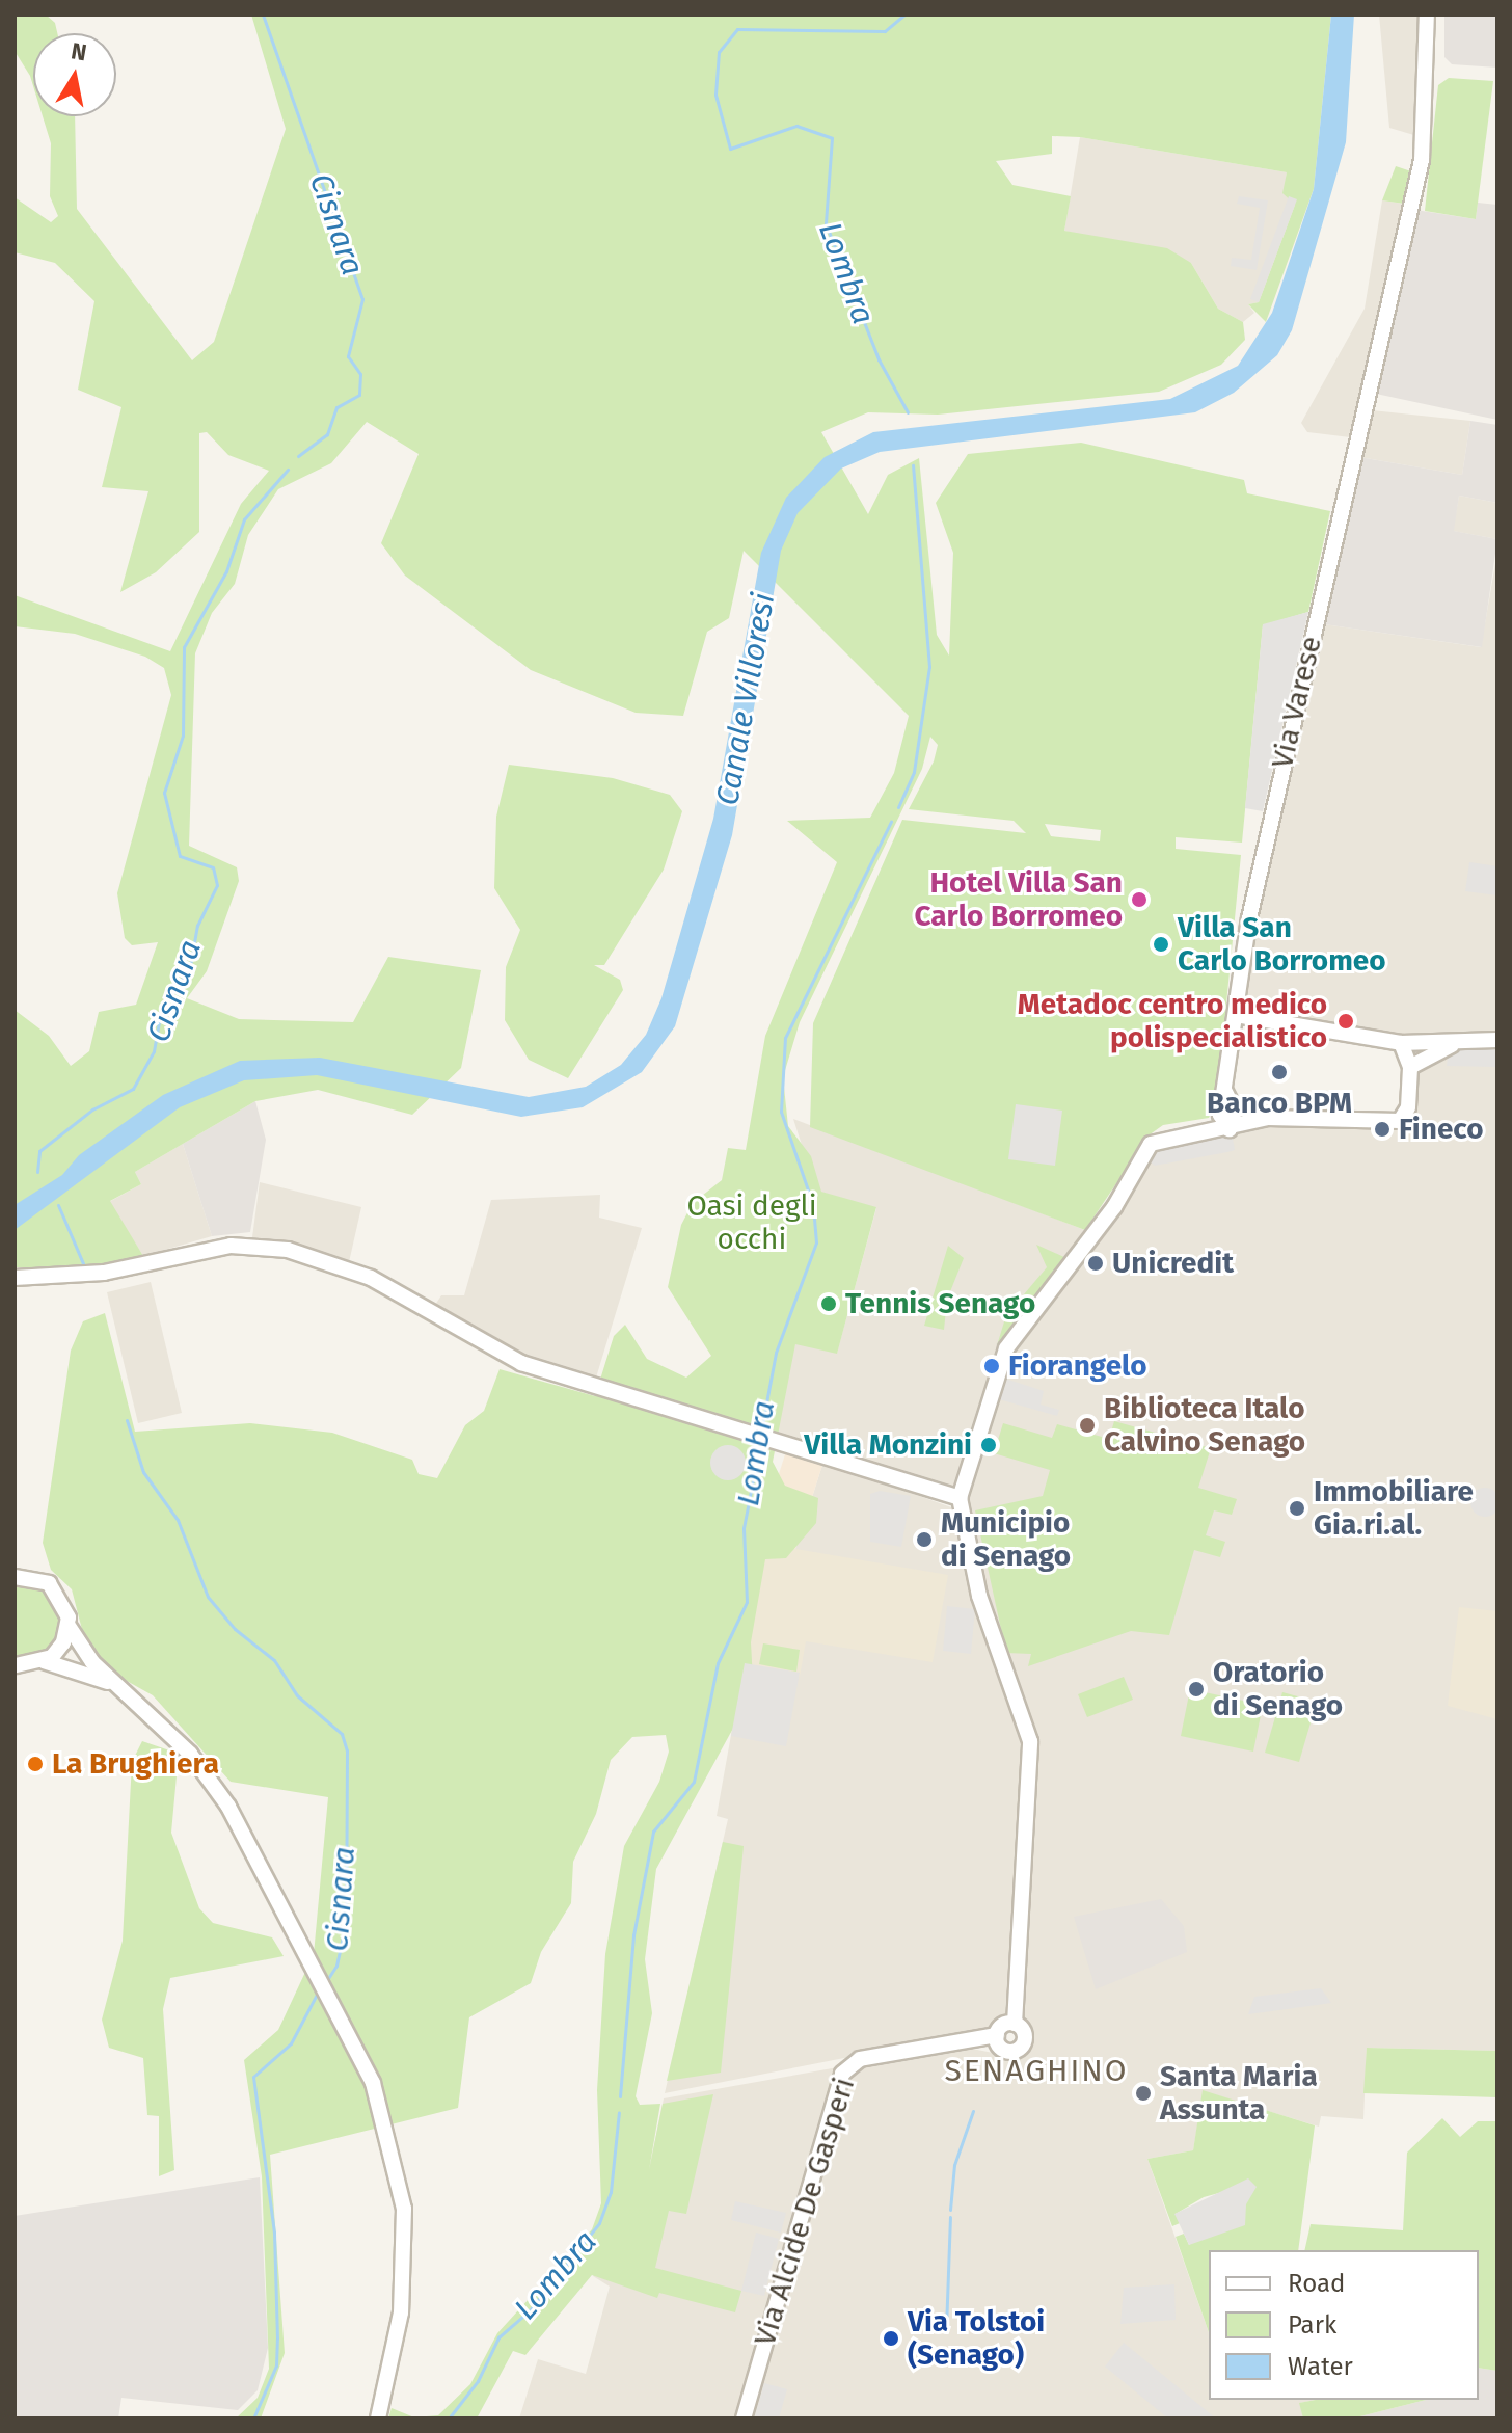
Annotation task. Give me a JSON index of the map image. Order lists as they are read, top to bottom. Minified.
{"streets":{"street":["Via Varese","Via Alcide De Gasperi"]},"districts":["SENAGHINO"],"water":["Cisnara","Lombra","Canale Villoresi"],"parks":["Oasi degli occhi"],"places":["Hotel Villa San Carlo Borromeo","Villa San Carlo Borromeo","Metadoc centro medico polispecialistico","Banco BPM","Fineco","Unicredit","Tennis Senago","Fiorangelo","Biblioteca Italo Calvino Senago","Villa Monzini","Immobiliare Gia.ri.al.","Municipio di Senago","Oratorio di Senago","La Brughiera","Santa Maria Assunta","Via Tolstoi (Senago)"],"legend":["Road","Park","Water"],"north":"top"}
